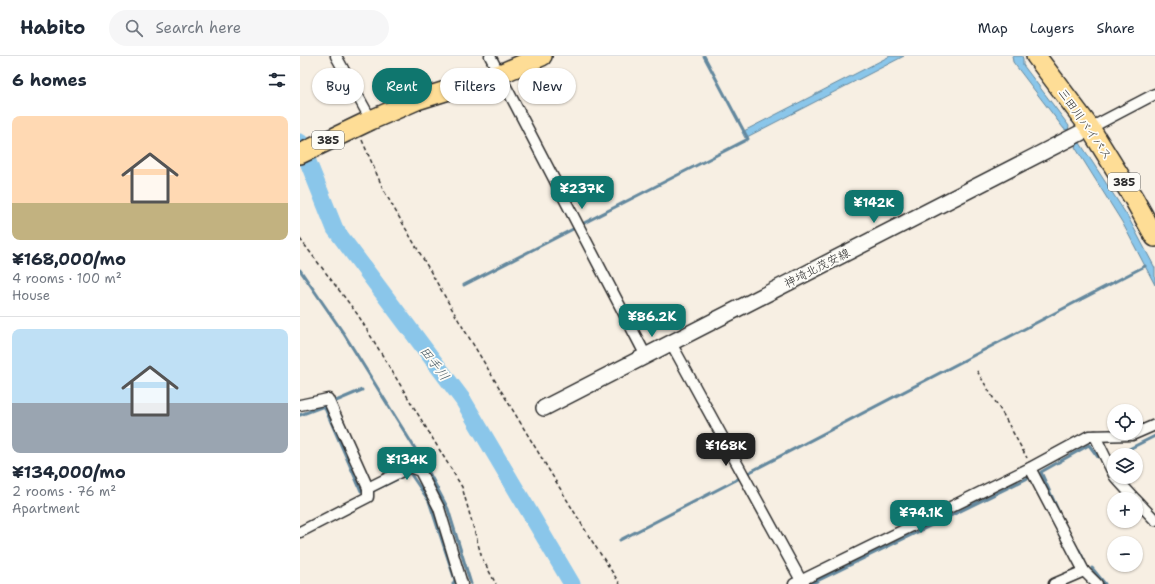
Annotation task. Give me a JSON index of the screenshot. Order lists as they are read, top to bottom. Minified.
{"streets":{"highway":["三田川バイパス","385"],"main road":["神埼北茂安線"]},"crossings":[["三田川バイパス","神埼北茂安線"]],"water":["田手川"],"page":{"header":"Habito","search":"Search here","nav":["Map","Layers","Share"],"heading":"6 homes","chip":["Buy","Rent","Filters","New"],"list":[{"name":"¥168,000/mo","note":"4 rooms · 100 m² · House"},{"name":"¥134,000/mo","note":"2 rooms · 76 m² · Apartment"}],"price":["¥237K","¥142K","¥86.2K","¥168K","¥134K","¥74.1K"],"map_buttons":["+","−"]}}
